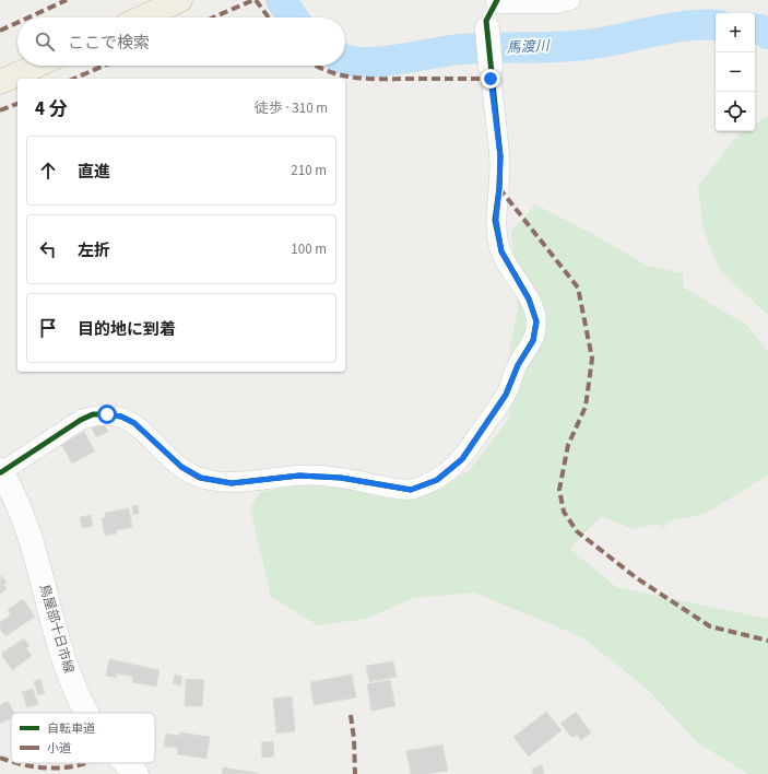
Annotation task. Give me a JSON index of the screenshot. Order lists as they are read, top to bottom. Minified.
{"streets":{"main road":["鳥屋部十日市線"]},"water":["馬渡川"],"legend":["自転車道","小道"],"page":{"map_buttons":["+","−"],"search":"ここで検索","heading":["4 分","徒歩 · 310 m"],"list":[["直進","210 m"],["左折","100 m"],"目的地に到着"]}}
